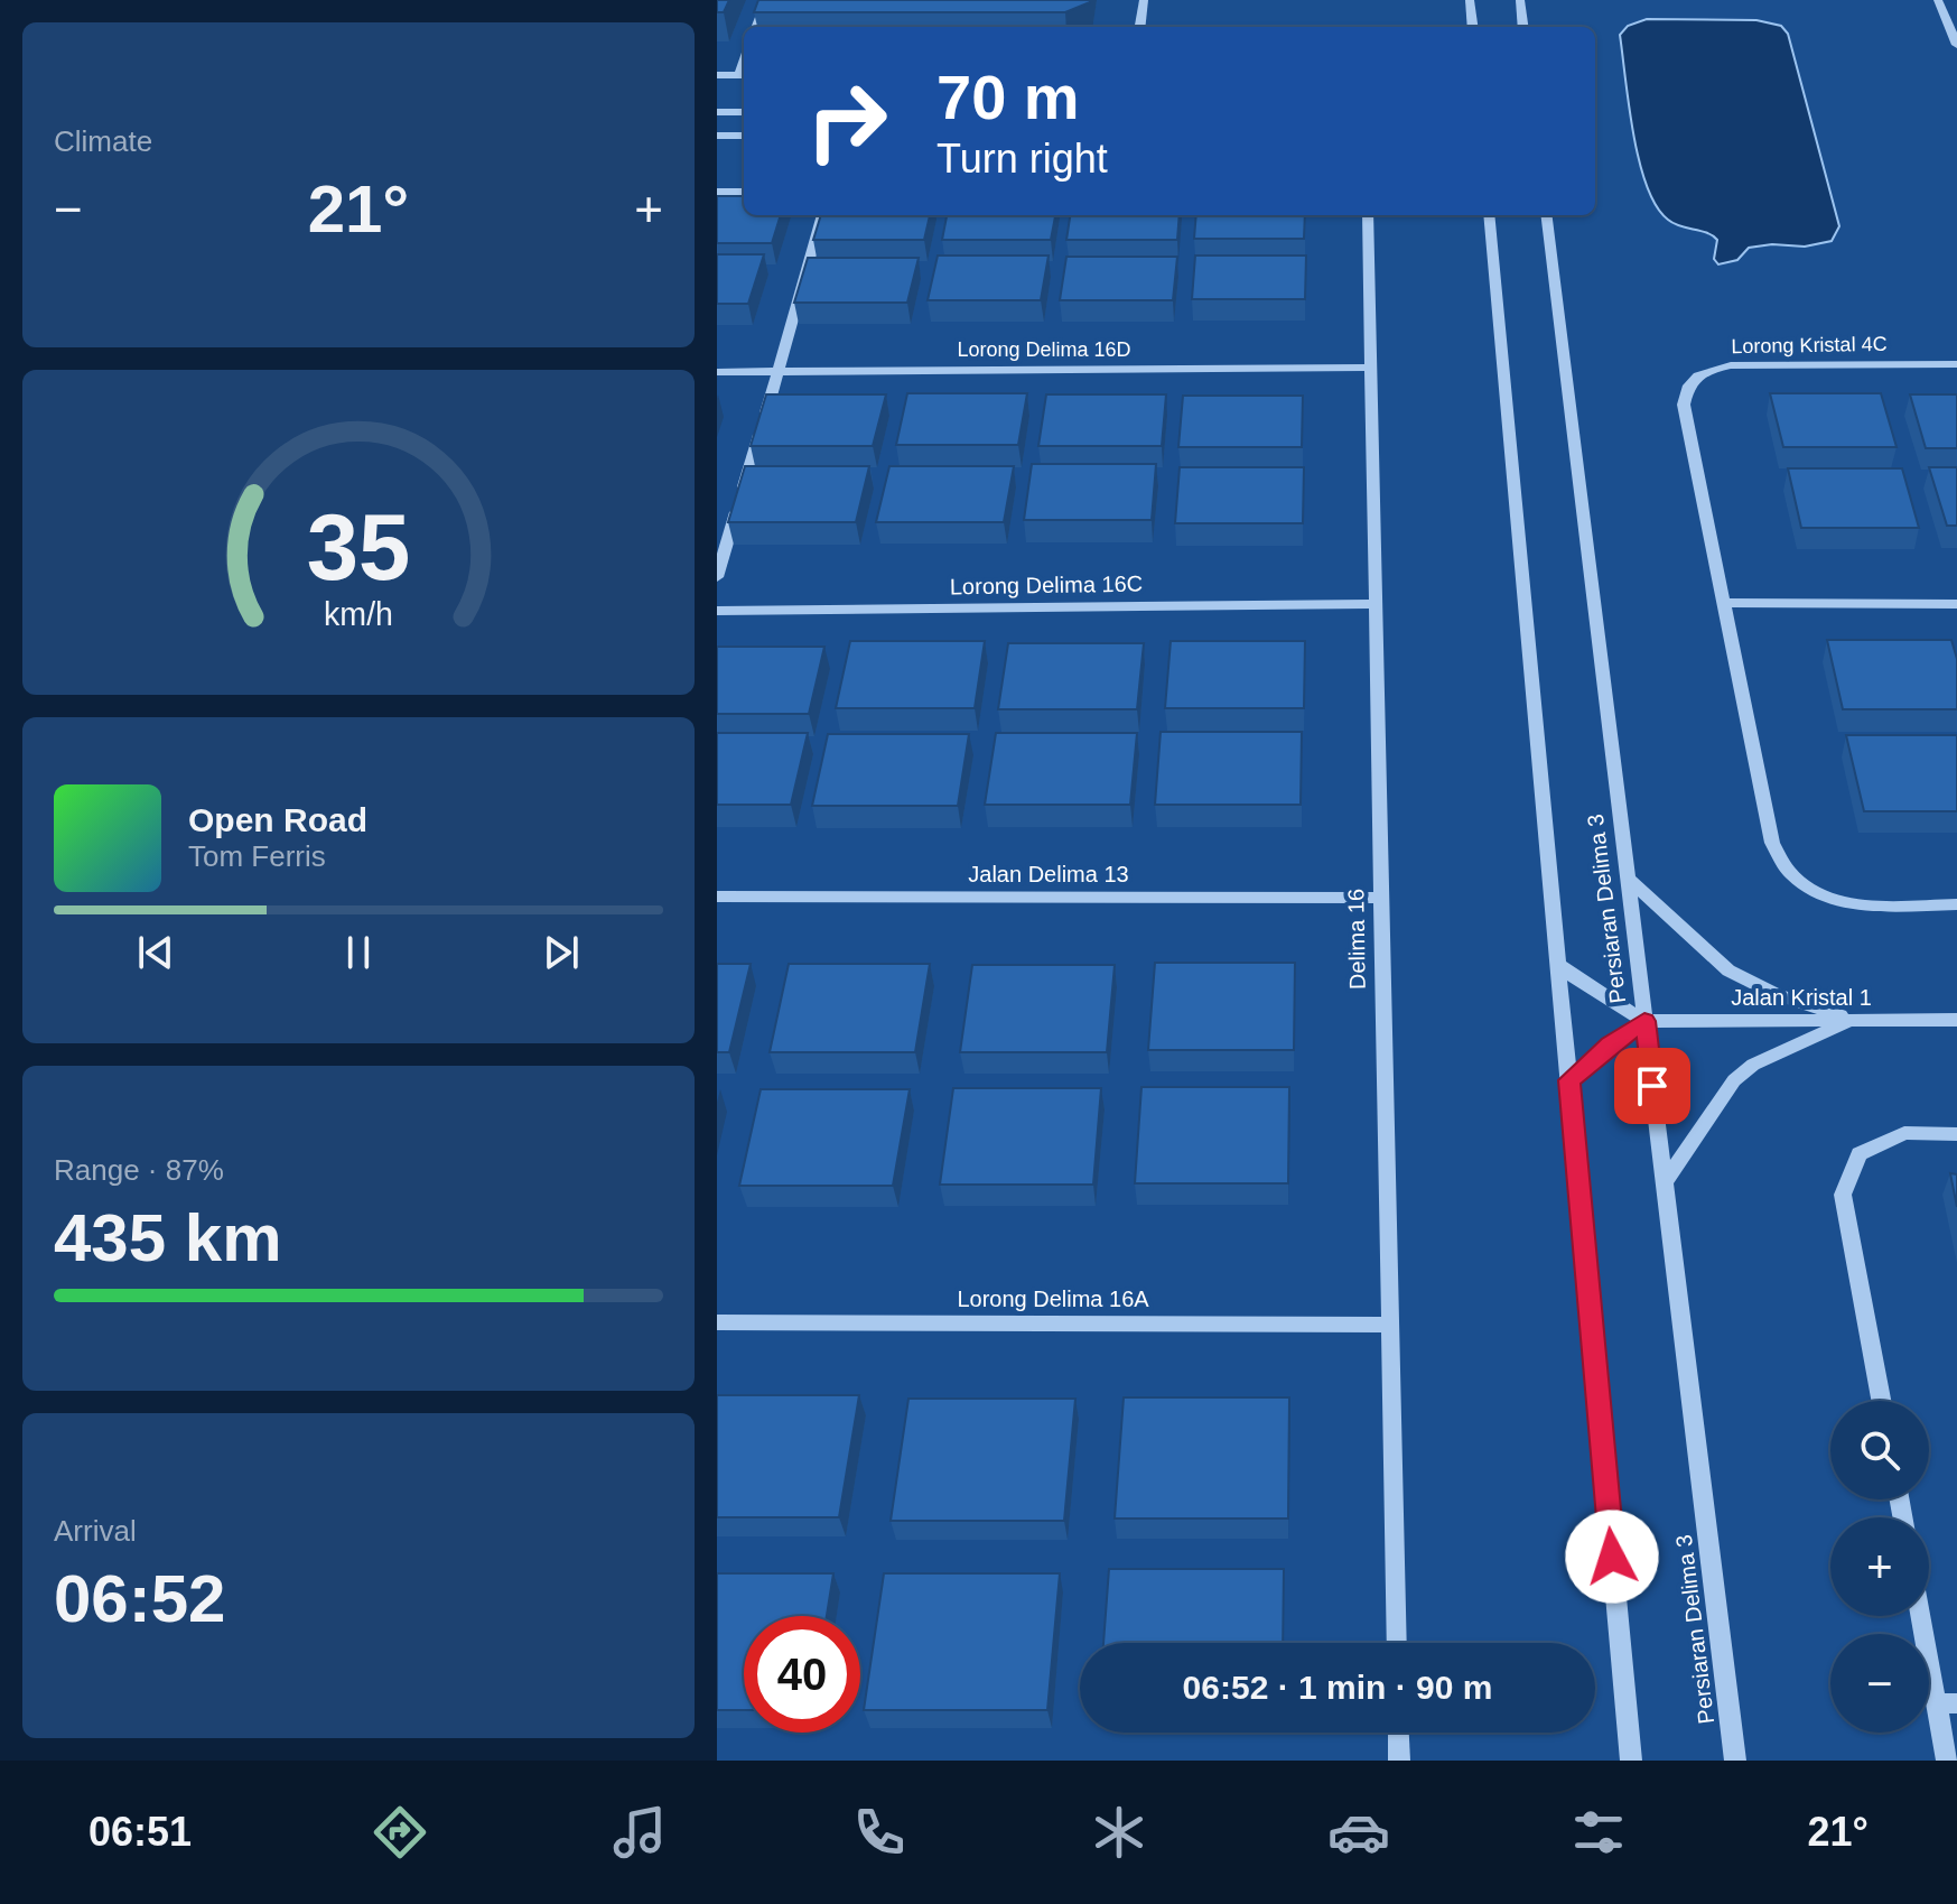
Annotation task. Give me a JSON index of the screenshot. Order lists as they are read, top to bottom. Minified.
{"streets":{"street":["Lorong Kristal 4C","Lorong Delima 16D","Lorong Delima 16C","Jalan Delima 13","Persiaran Delima 3","Delima 16","Jalan Kristal 1","Lorong Delima 16A"]},"crossings":[["Lorong Delima 16D","Delima 16"],["Lorong Delima 16C","Delima 16"],["Jalan Delima 13","Delima 16"],["Persiaran Delima 3","Jalan Kristal 1"],["Delima 16","Lorong Delima 16A"]],"page":{"tile":["Climate",["Range · 87%","435 km"],["Arrival","06:52"]],"turn":["70 m","Turn right"],"heat":["−","21°","+"],"song":["Open Road","Tom Ferris"],"map_buttons":["+","−"],"limit":"40","trip":"06:52 · 1 min · 90 m","tabs":["06:51","21°"],"gauge":["35","km/h"]}}
